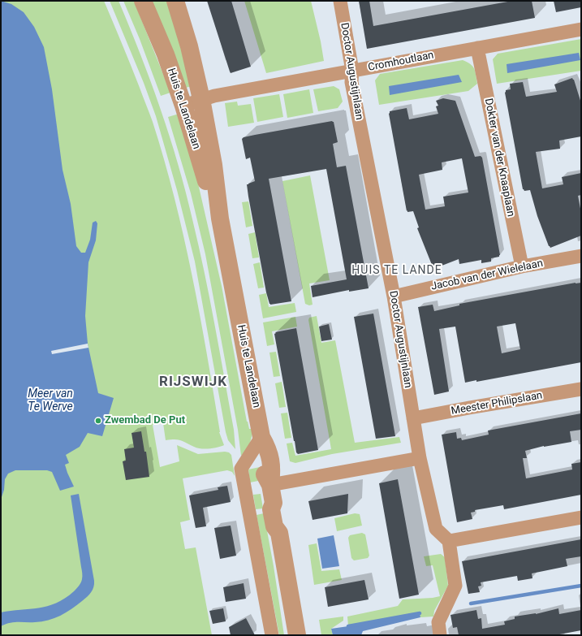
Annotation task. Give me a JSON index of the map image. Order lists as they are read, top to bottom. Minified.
{"streets":{"street":["Cromhoutlaan","Doctor Augustijnlaan","Huis te Landelaan","Dokter van der Knaaplaan","Jacob van der Wielelaan","Meester Philipslaan"]},"crossings":[["Cromhoutlaan","Doctor Augustijnlaan"],["Cromhoutlaan","Huis te Landelaan"],["Cromhoutlaan","Dokter van der Knaaplaan"],["Doctor Augustijnlaan","Jacob van der Wielelaan"],["Doctor Augustijnlaan","Meester Philipslaan"],["Dokter van der Knaaplaan","Jacob van der Wielelaan"]],"districts":["HUIS TE LANDE","RIJSWIJK"],"water":["Meer van Te Werve"],"places":["Zwembad De Put"]}
